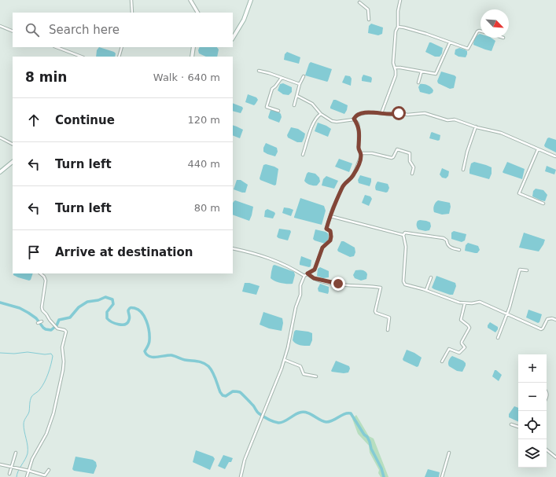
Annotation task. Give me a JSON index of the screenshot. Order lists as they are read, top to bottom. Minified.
{"north":"bottom right","page":{"search":"Search here","heading":["8 min","Walk · 640 m"],"list":[["Continue","120 m"],["Turn left","440 m"],["Turn left","80 m"],"Arrive at destination"],"map_buttons":["+","−"]}}
